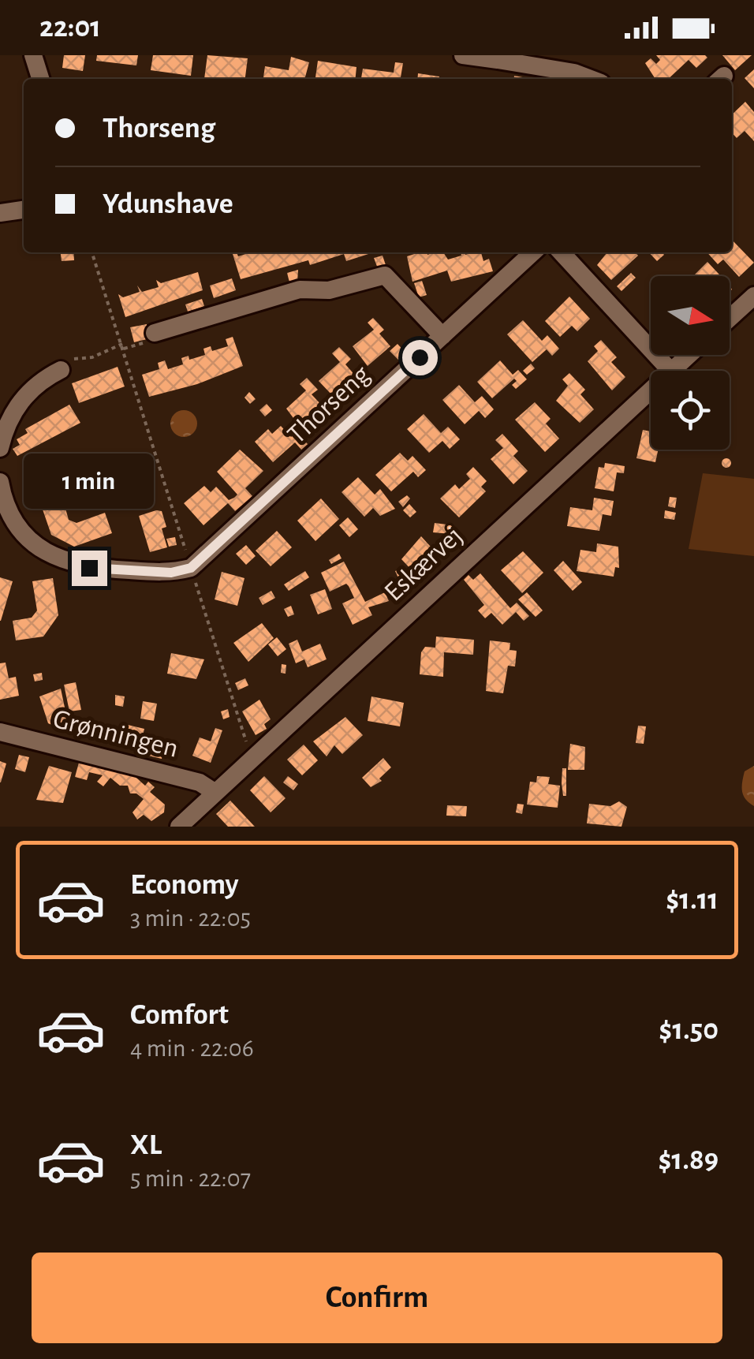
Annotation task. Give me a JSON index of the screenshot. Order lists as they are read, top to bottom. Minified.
{"streets":{"street":["Thorseng","Eskærvej","Grønningen"]},"crossings":[["Eskærvej","Grønningen"]],"north":"right","page":{"status":"22:01","banner":["Thorseng","Ydunshave"],"bubble":"1 min","list":[{"name":"Economy","note":"3 min · 22:05","value":"$1.11"},{"name":"Comfort","note":"4 min · 22:06","value":"$1.50"},{"name":"XL","note":"5 min · 22:07","value":"$1.89"}],"buttons":"Confirm"}}
